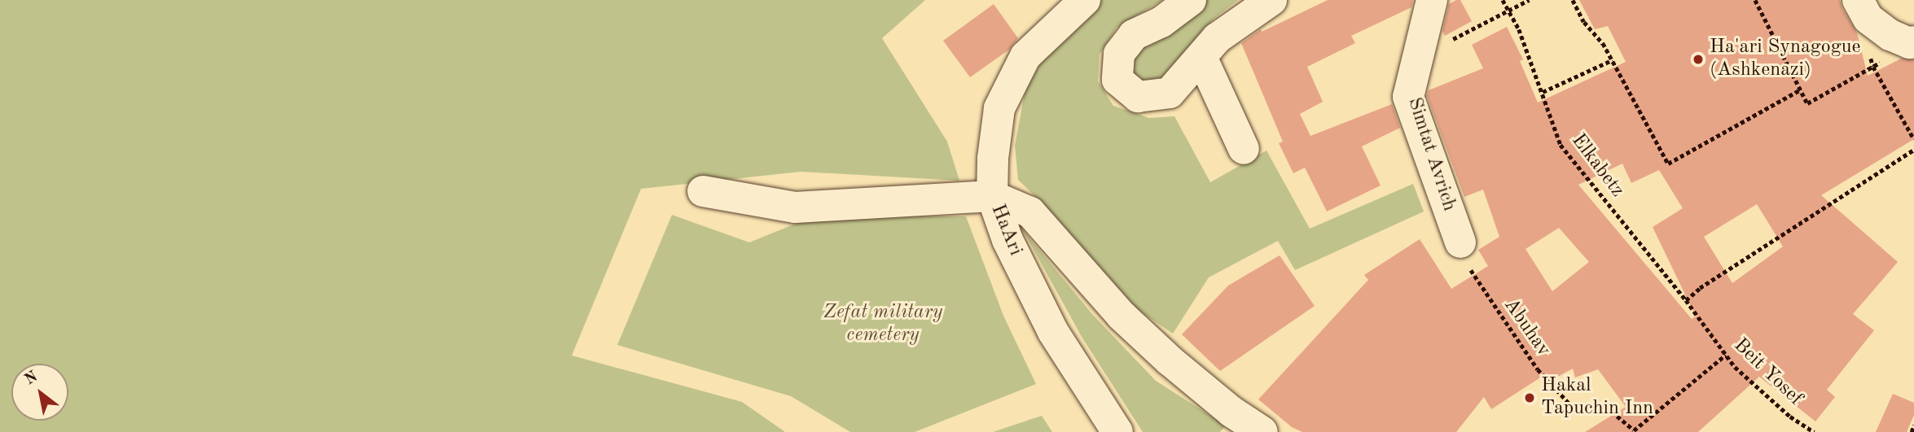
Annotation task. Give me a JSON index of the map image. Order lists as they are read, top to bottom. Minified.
{"streets":{"street":["Simtat Avrich","HaAri"],"path":["Elkabetz","Abuhav","Beit Yosef"]},"crossings":[["Simtat Avrich","Abuhav"],["Elkabetz","Beit Yosef"],["Abuhav","Beit Yosef"]],"parks":["Zefat military cemetery"],"places":["Ha'ari Synagogue (Ashkenazi)","Hakal Tapuchin Inn"],"north":"top left"}
